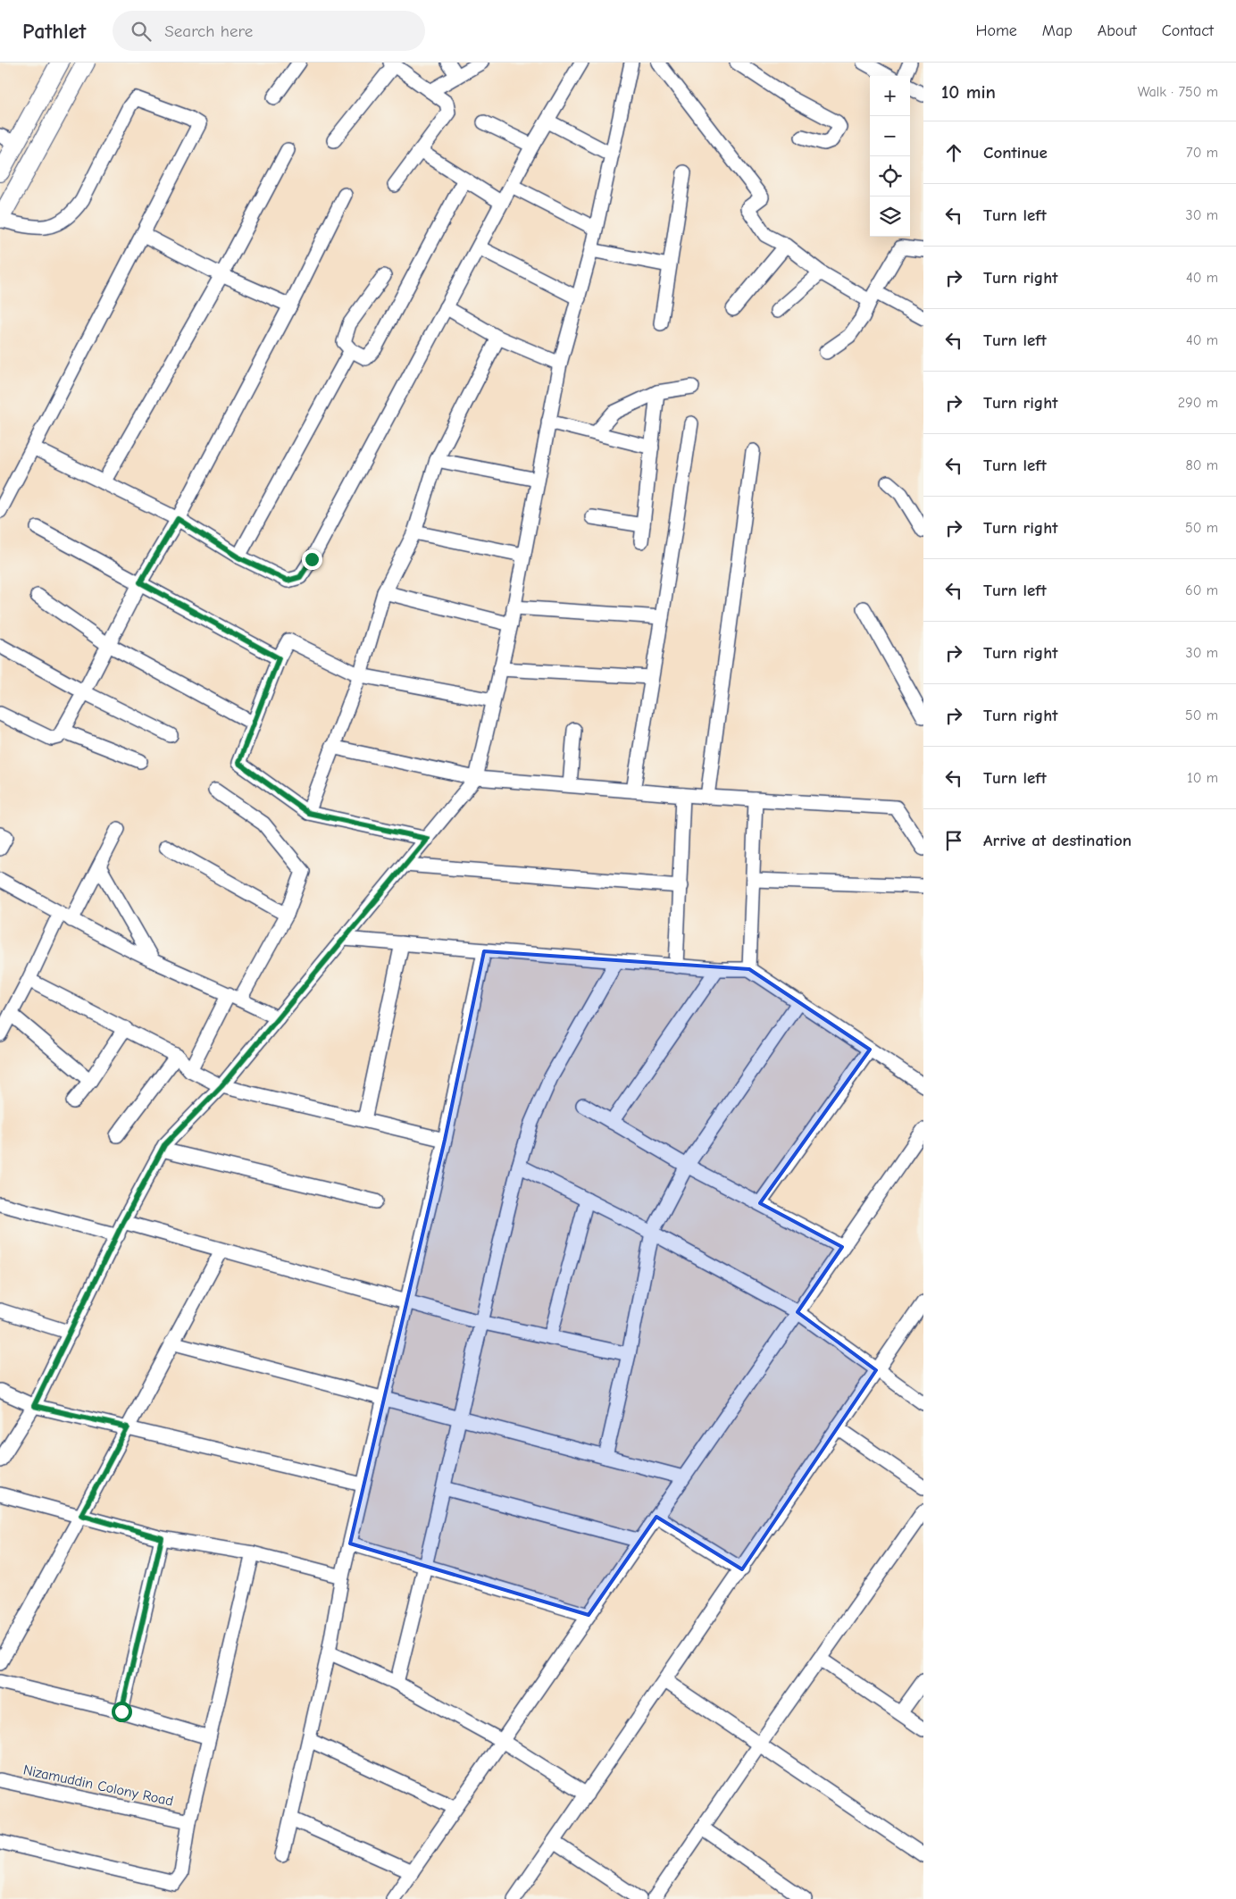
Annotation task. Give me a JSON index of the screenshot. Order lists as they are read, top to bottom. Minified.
{"streets":{"street":["Nizamuddin Colony Road"]},"page":{"header":"Pathlet","search":"Search here","nav":["Home","Map","About","Contact"],"heading":["10 min","Walk · 750 m"],"map_buttons":["+","−"],"list":[["Continue","70 m"],["Turn left","30 m"],["Turn right","40 m"],["Turn left","40 m"],["Turn right","290 m"],["Turn left","80 m"],["Turn right","50 m"],["Turn left","60 m"],["Turn right","30 m"],["Turn right","50 m"],["Turn left","10 m"],"Arrive at destination"]}}
